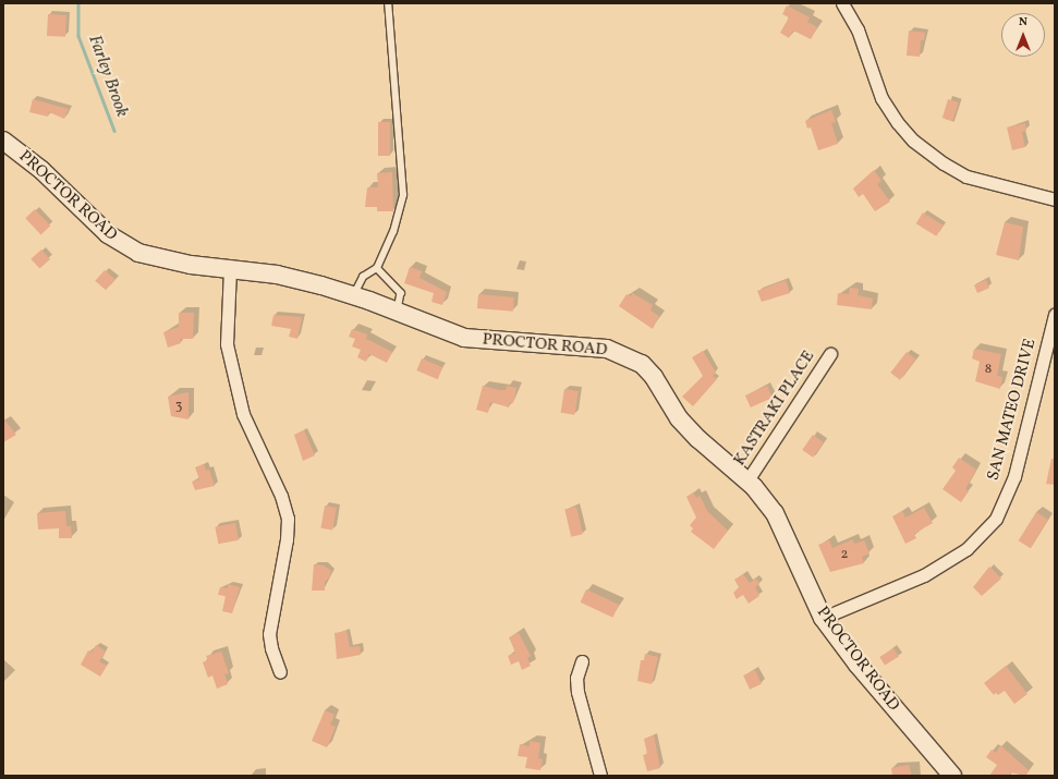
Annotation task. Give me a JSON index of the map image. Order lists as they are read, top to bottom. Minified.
{"streets":{"main road":["PROCTOR ROAD"],"street":["KASTRAKI PLACE","SAN MATEO DRIVE"]},"crossings":[["PROCTOR ROAD","KASTRAKI PLACE"],["PROCTOR ROAD","SAN MATEO DRIVE"]],"water":["Farley Brook"],"house_numbers":["8","3","2"],"north":"top"}
